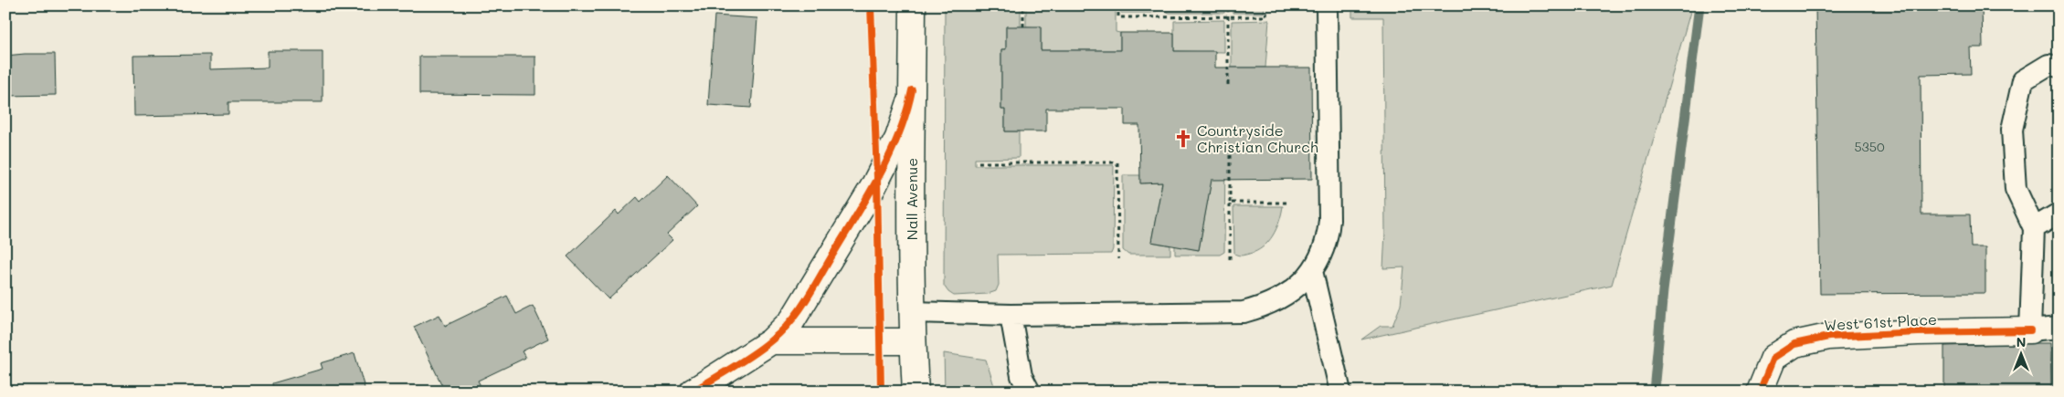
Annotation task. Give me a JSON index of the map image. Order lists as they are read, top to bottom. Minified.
{"streets":{"street":["Nall Avenue","West 61st Place"]},"places":{"church":["Countryside Christian Church"]},"house_numbers":["5350"],"north":"top"}
